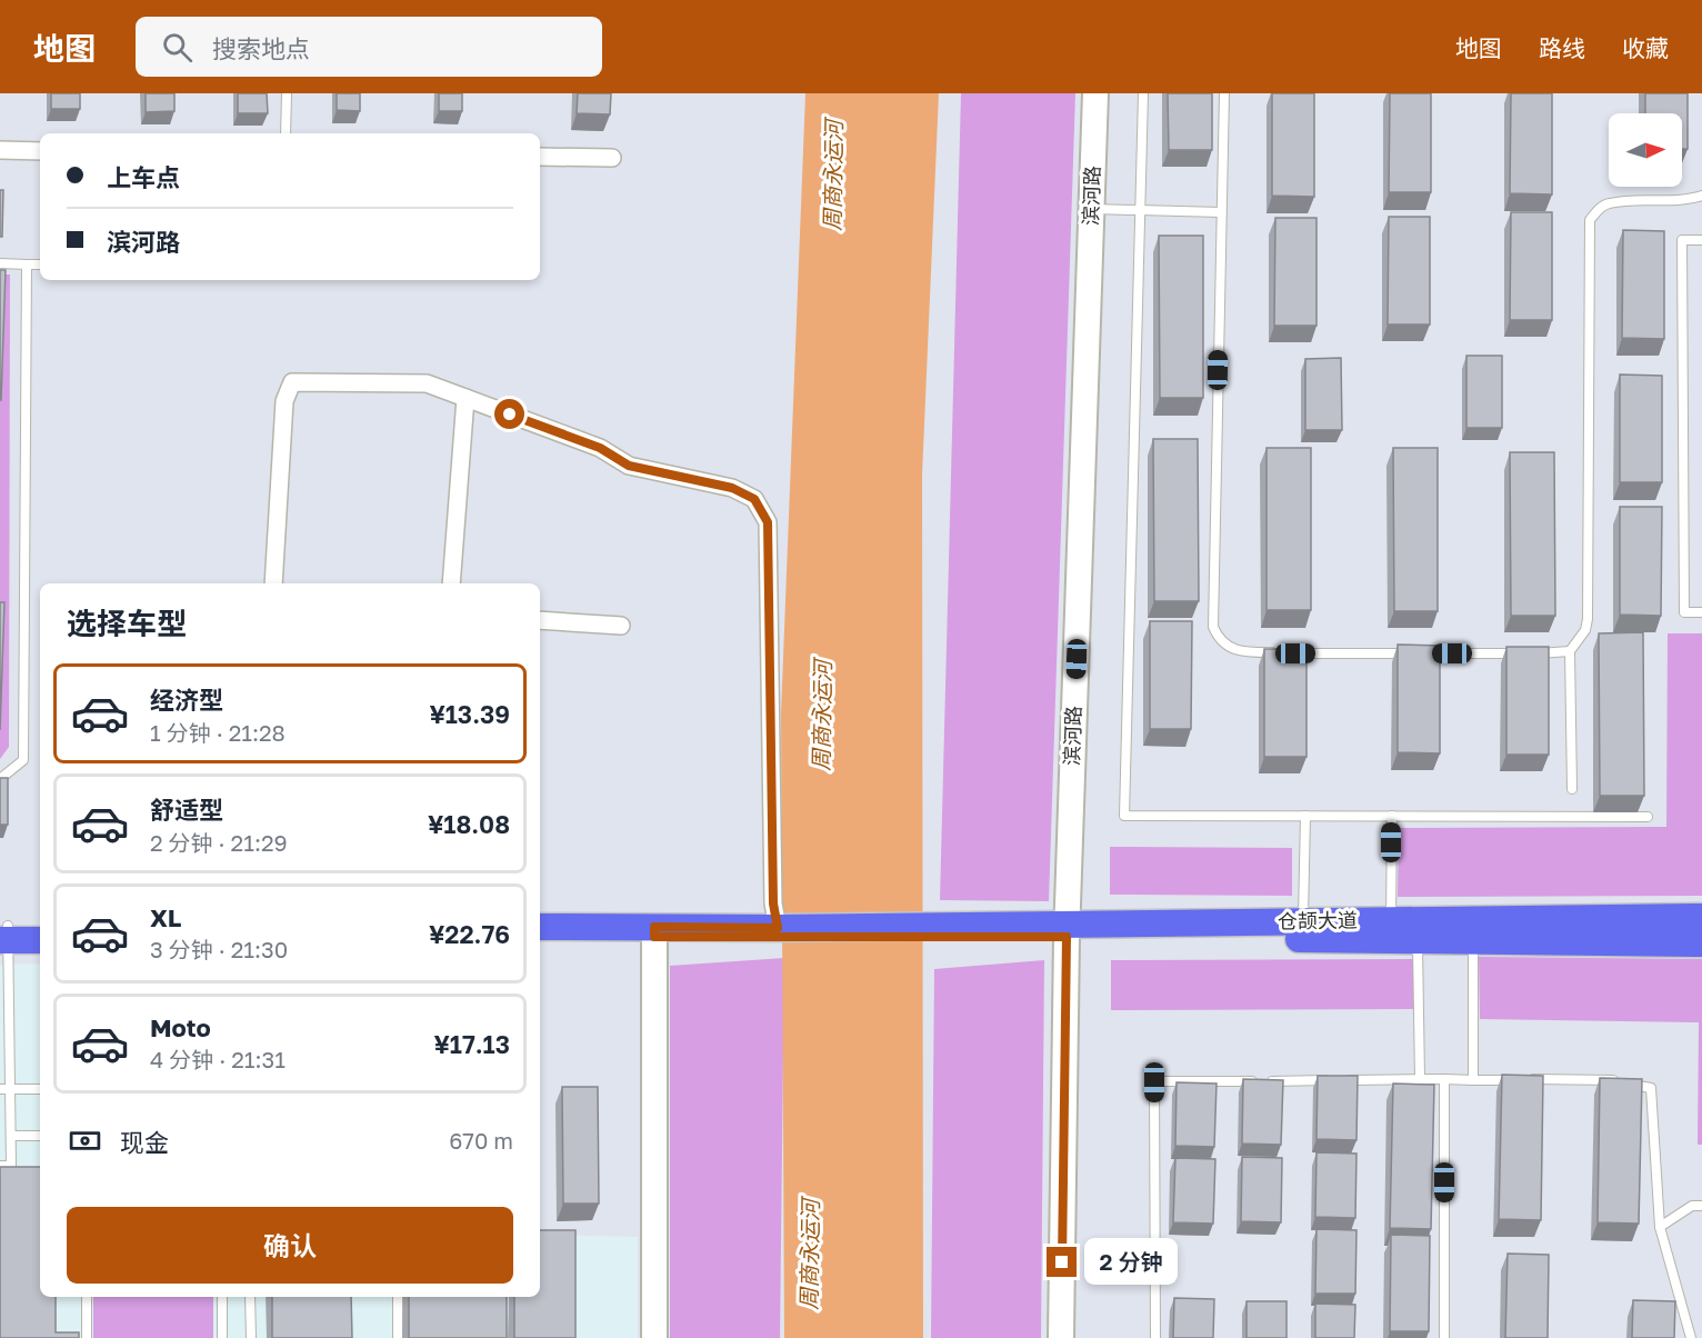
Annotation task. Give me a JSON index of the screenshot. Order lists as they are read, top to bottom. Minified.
{"streets":{"main road":["仓颉大道"],"street":["滨河路"]},"crossings":[["滨河路","仓颉大道"]],"water":["周商永运河"],"north":"right","page":{"header":"地图","search":"搜索地点","nav":["地图","路线","收藏"],"banner":["上车点","滨河路"],"heading":"选择车型","list":[{"name":"经济型","note":"1 分钟 · 21:28","value":"¥13.39"},{"name":"舒适型","note":"2 分钟 · 21:29","value":"¥18.08"},{"name":"XL","note":"3 分钟 · 21:30","value":"¥22.76"},{"name":"Moto","note":"4 分钟 · 21:31","value":"¥17.13"}],"pay":["现金","670 m"],"buttons":"确认","bubble":"2 分钟"}}
